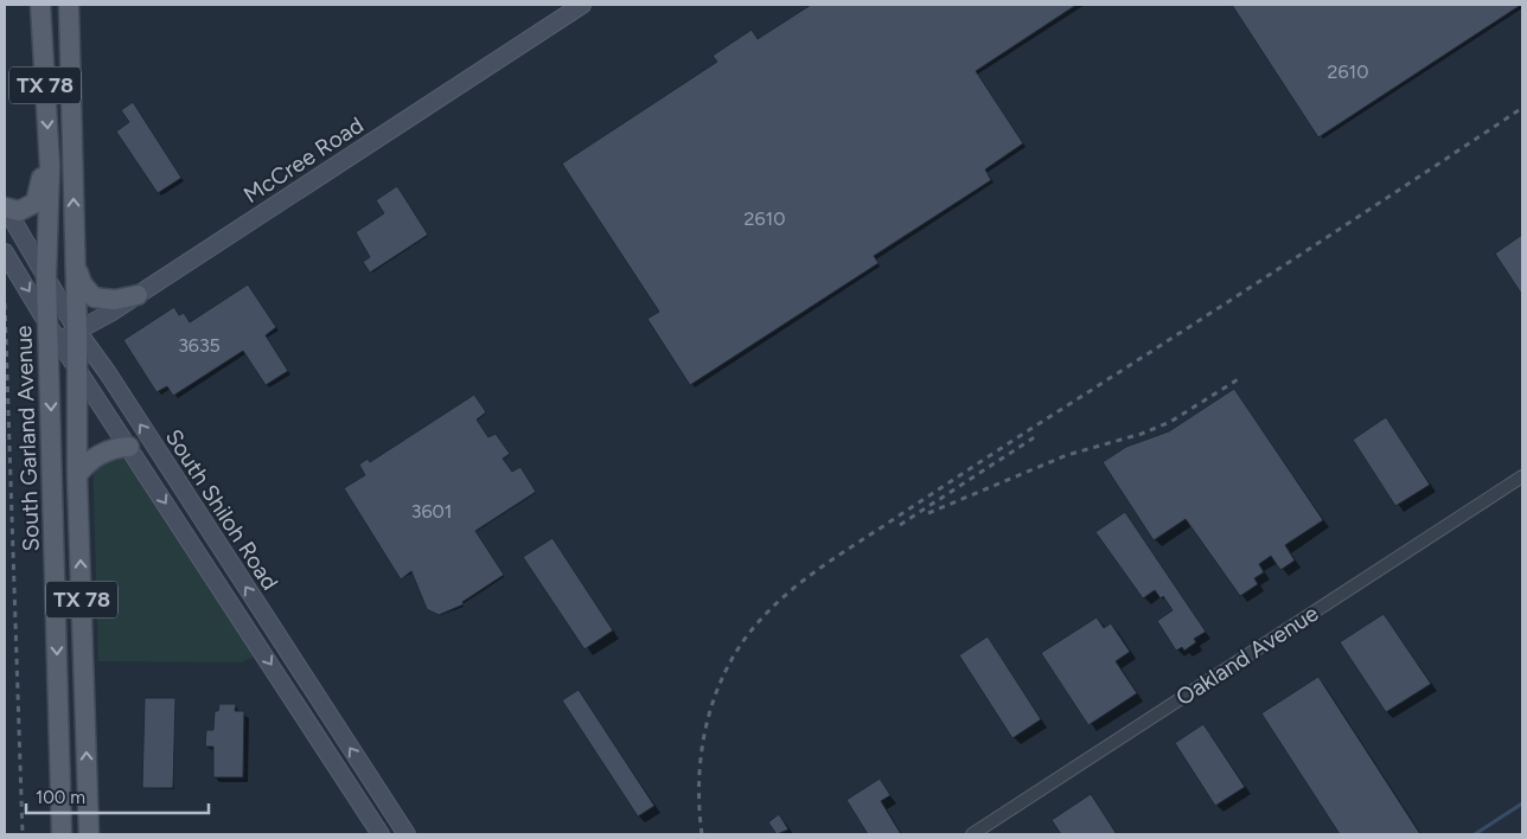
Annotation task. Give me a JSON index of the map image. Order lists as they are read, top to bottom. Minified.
{"streets":{"main road":["TX 78","McCree Road","South Garland Avenue","South Shiloh Road"],"street":["Oakland Avenue"]},"crossings":[["TX 78","McCree Road"],["TX 78","South Shiloh Road"],["McCree Road","South Garland Avenue"],["McCree Road","South Shiloh Road"],["South Garland Avenue","South Shiloh Road"]],"house_numbers":["2610","2610","3635","3601"],"scale_bar":"100 m"}
